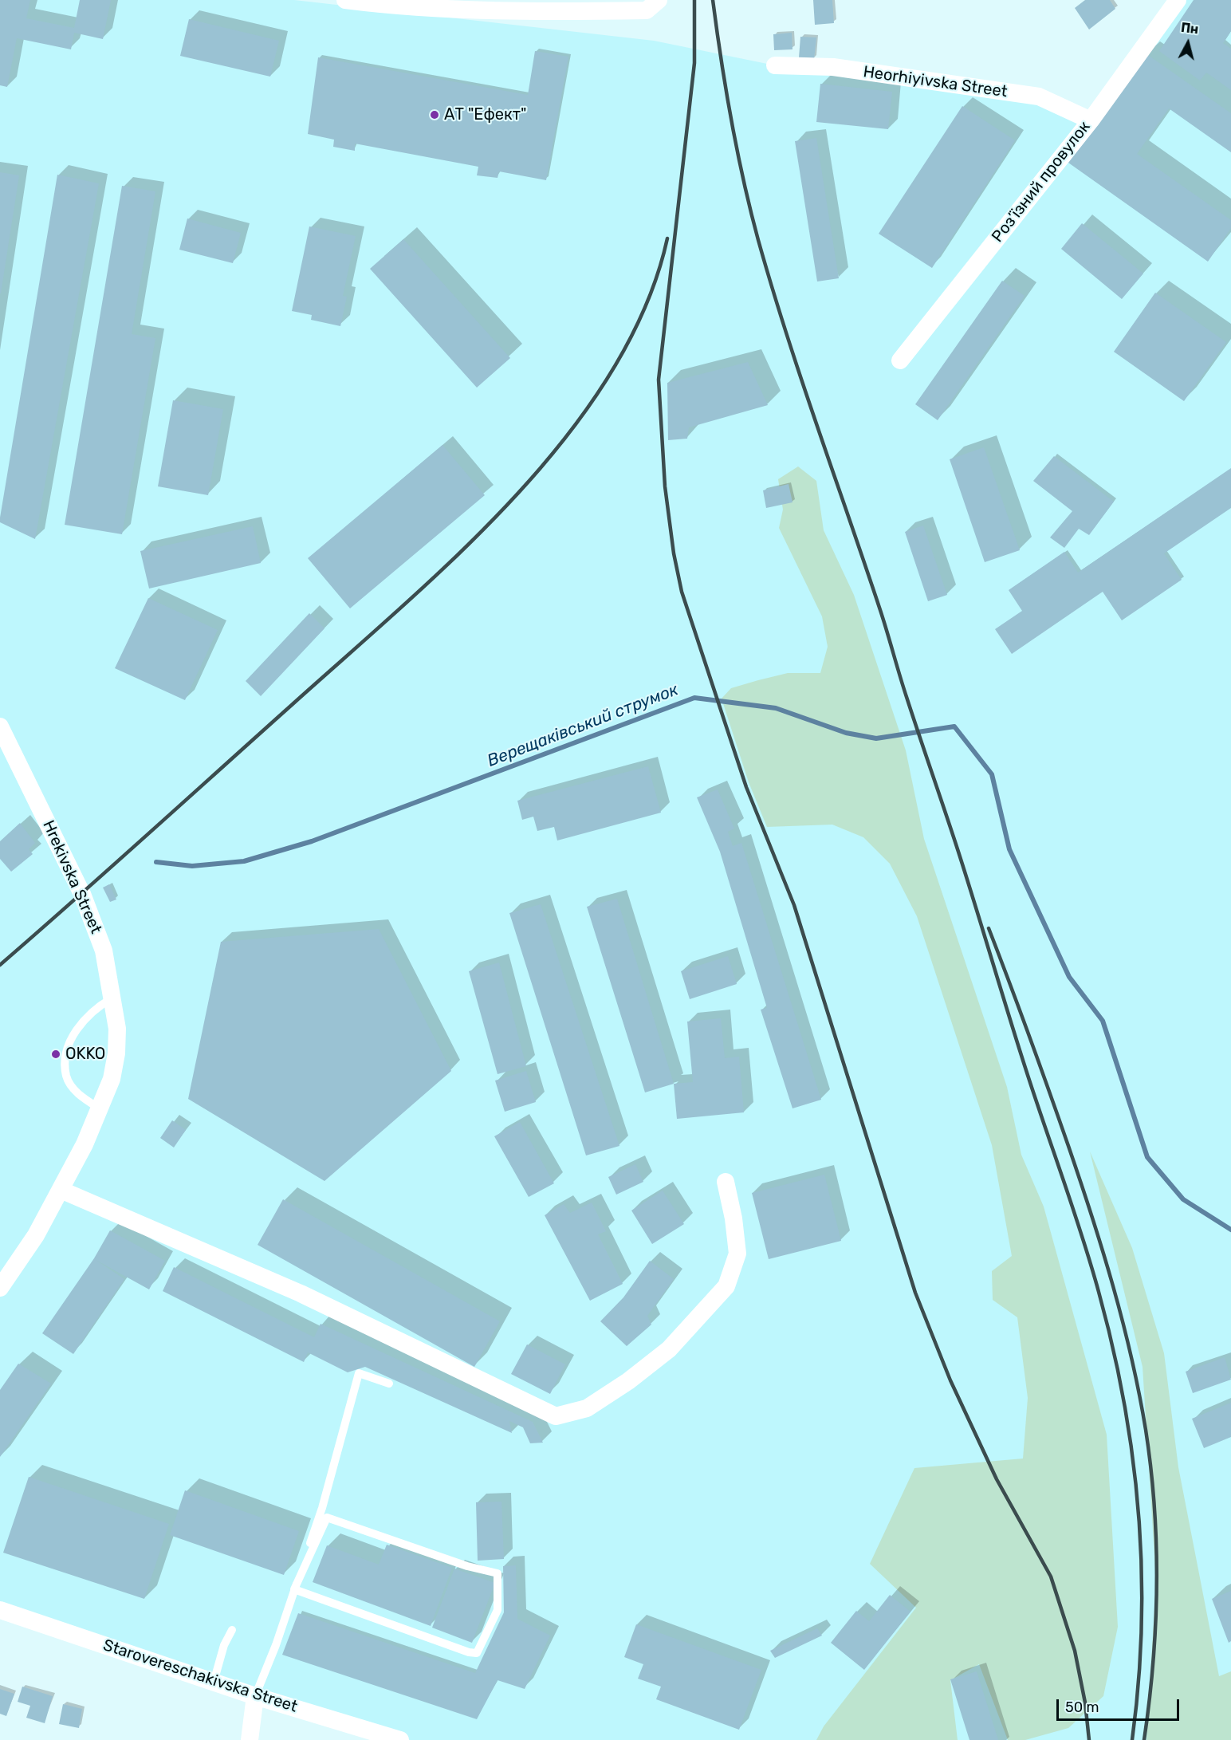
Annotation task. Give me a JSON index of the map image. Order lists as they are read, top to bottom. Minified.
{"streets":{"street":["Heorhiyivska Street","Роз’їзний провулок","Hrekivska Street","Starovereschakivska Street"]},"crossings":[["Heorhiyivska Street","Роз’їзний провулок"]],"water":["Верещаківський струмок"],"places":["АТ \"Ефект\"","OKKO"],"scale_bar":"50 m","north":"top"}
